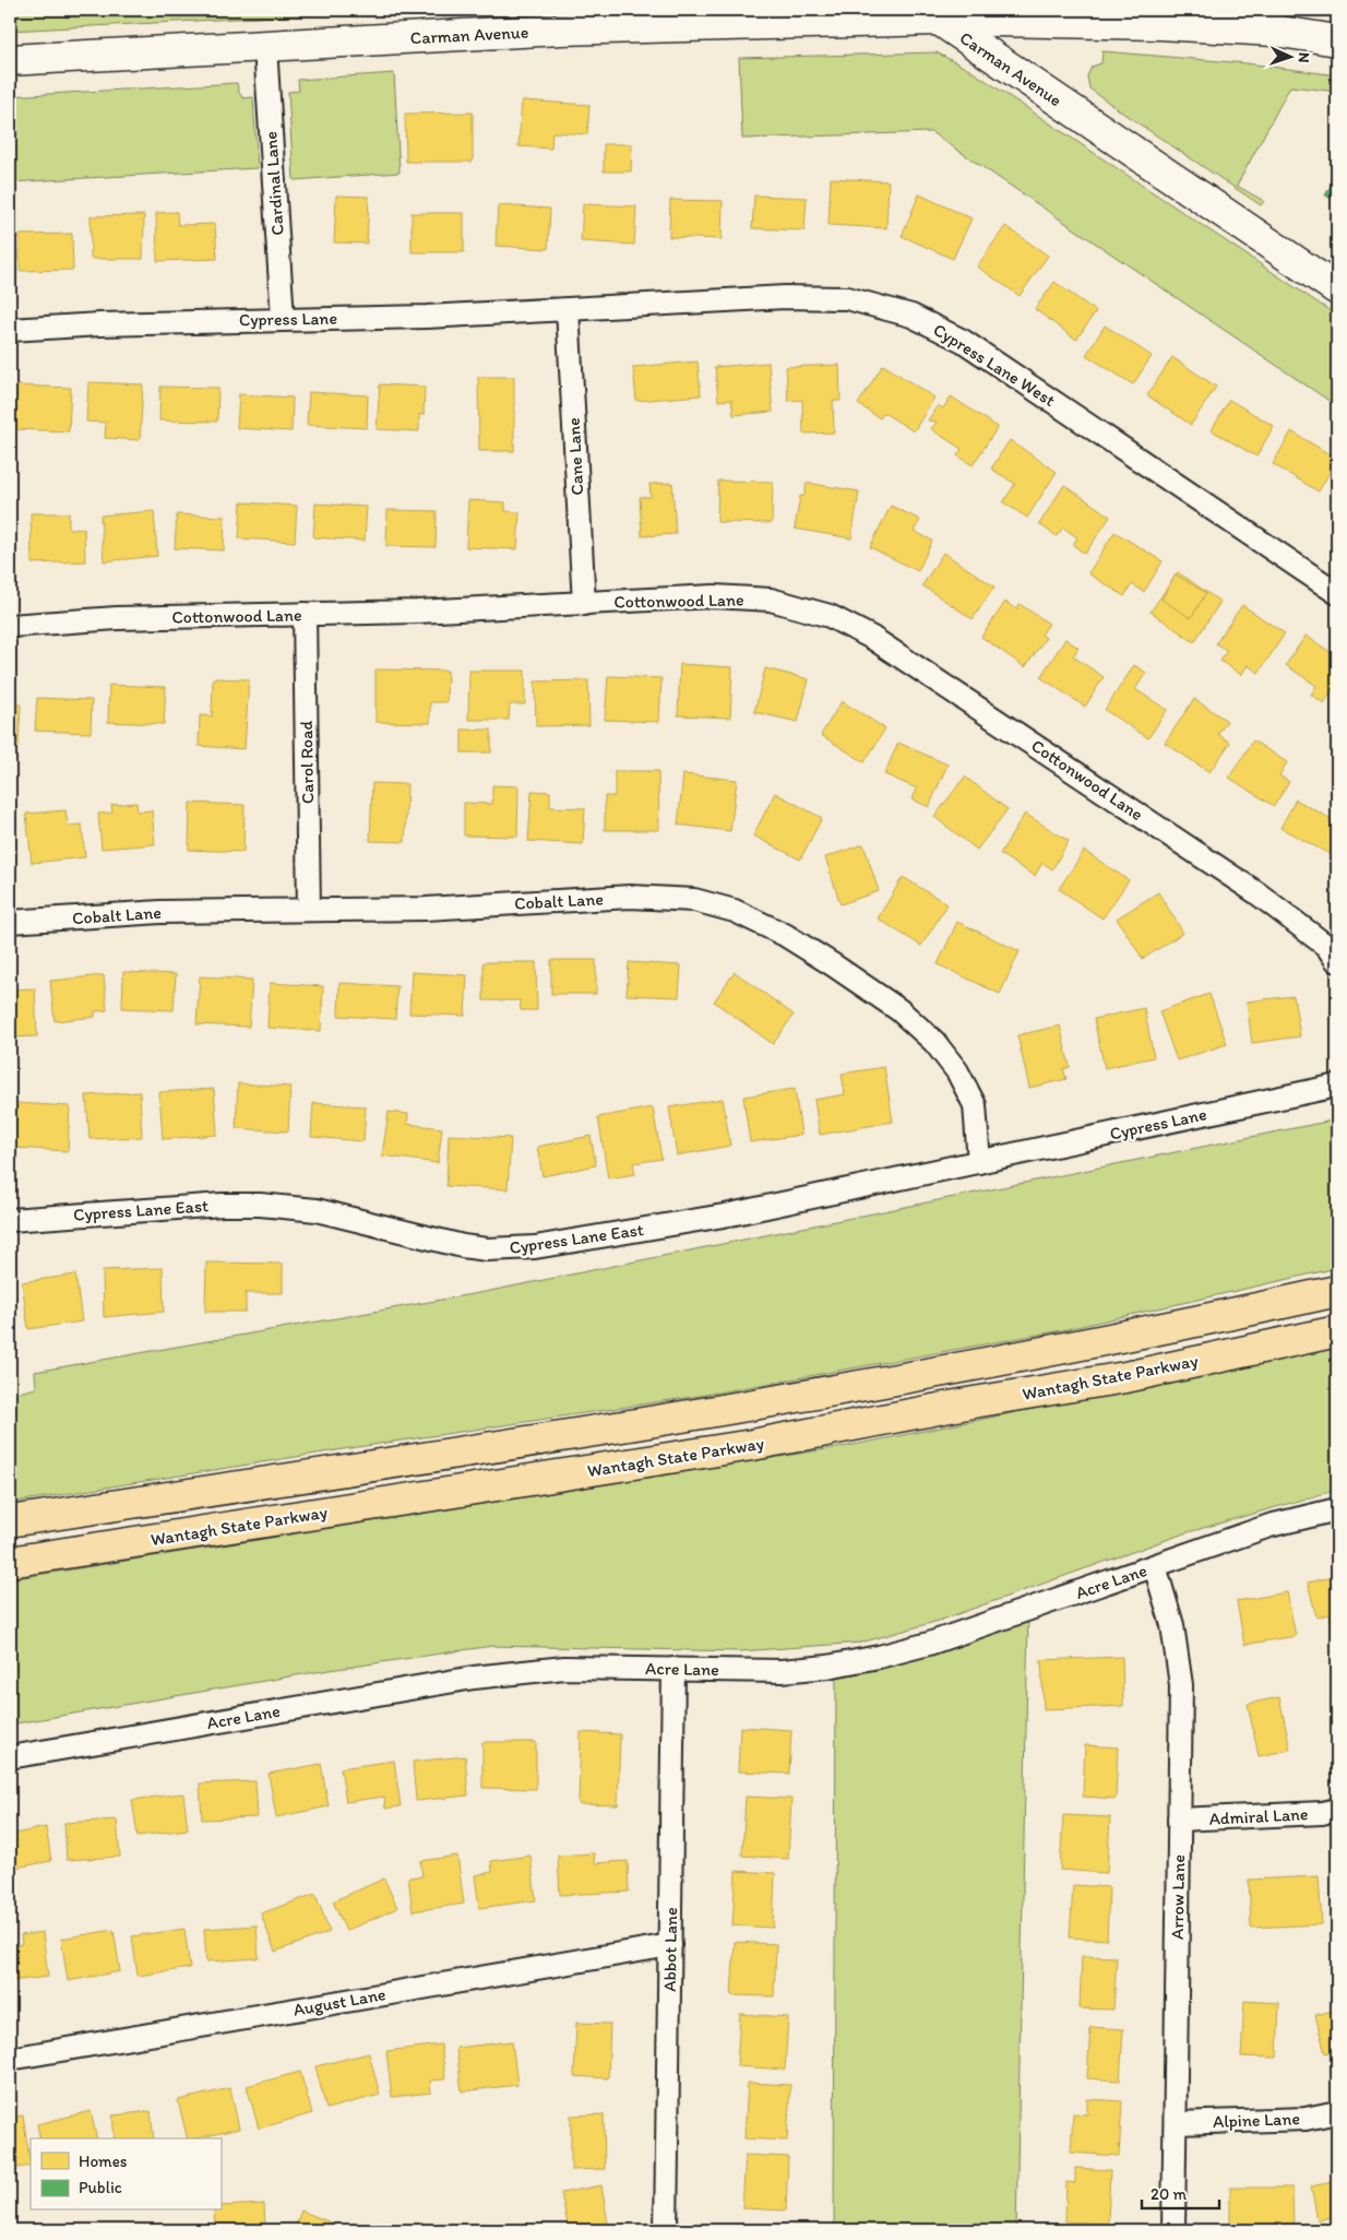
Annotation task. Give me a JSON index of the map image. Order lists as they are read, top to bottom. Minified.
{"streets":{"highway":["Wantagh State Parkway"],"main road":["Carman Avenue"],"street":["Cardinal Lane","Cypress Lane","Cypress Lane West","Cane Lane","Cottonwood Lane","Carol Road","Cobalt Lane","Cypress Lane East","Acre Lane","Admiral Lane","Arrow Lane","Abbot Lane","August Lane","Alpine Lane"]},"crossings":[["Carman Avenue","Cardinal Lane"],["Cardinal Lane","Cypress Lane"],["Cypress Lane","Cypress Lane West"],["Cypress Lane","Cane Lane"],["Cypress Lane","Cobalt Lane"],["Cypress Lane","Cypress Lane East"],["Cypress Lane West","Cane Lane"],["Cane Lane","Cottonwood Lane"],["Cottonwood Lane","Carol Road"],["Carol Road","Cobalt Lane"],["Cobalt Lane","Cypress Lane East"],["Acre Lane","Arrow Lane"],["Acre Lane","Abbot Lane"],["Admiral Lane","Arrow Lane"],["Arrow Lane","Alpine Lane"],["Abbot Lane","August Lane"]],"legend":["Homes","Public"],"scale_bar":"20 m","north":"right"}
